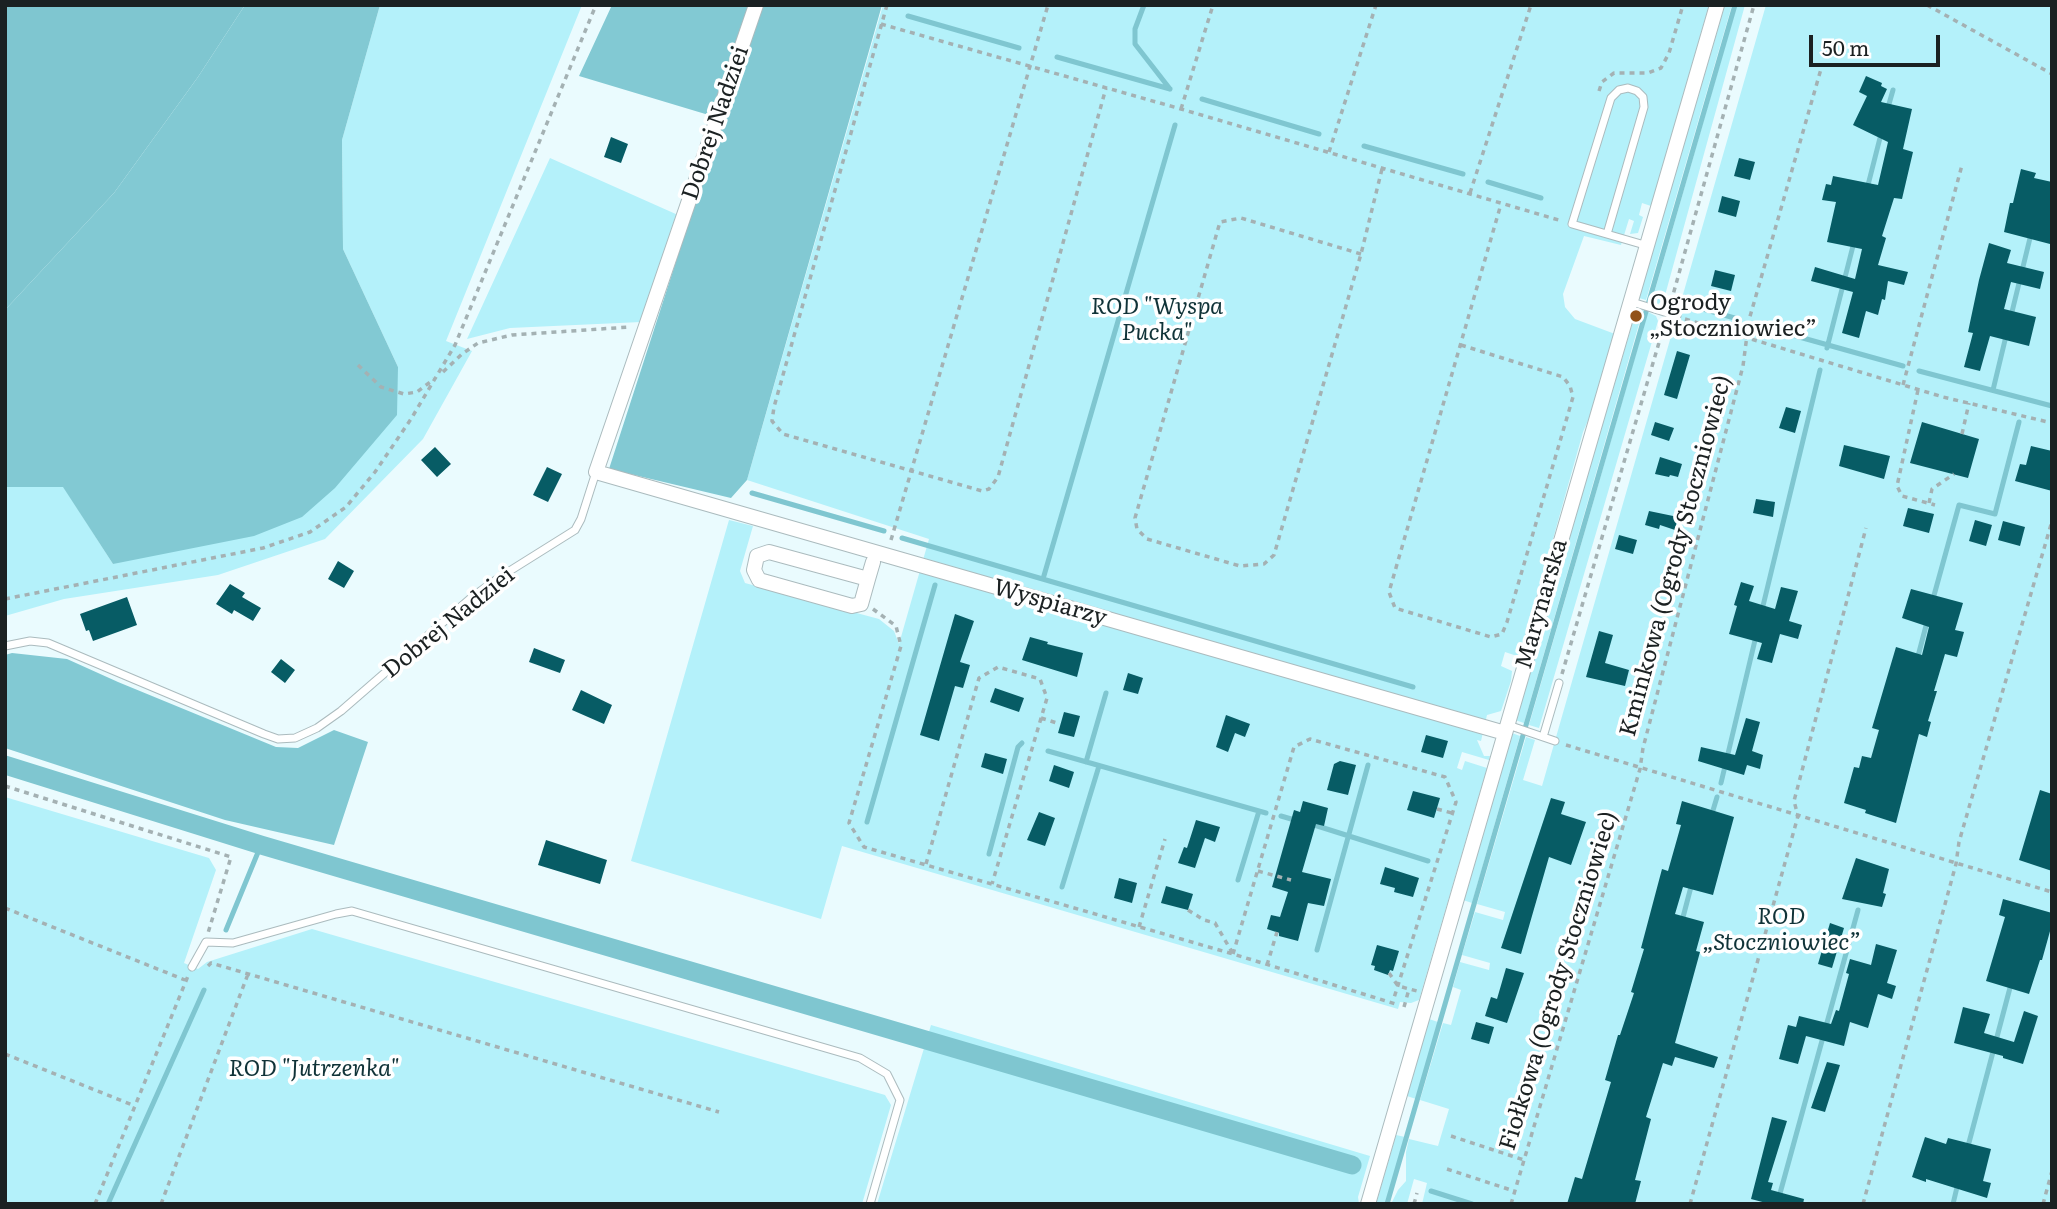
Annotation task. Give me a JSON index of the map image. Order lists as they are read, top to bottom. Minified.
{"streets":{"street":["Dobrej Nadziei","Wyspiarzy","Marynarska"],"path":["Kminkowa (Ogrody Stoczniowiec)","Fiołkowa (Ogrody Stoczniowiec)"]},"crossings":[["Dobrej Nadziei","Wyspiarzy"],["Kminkowa (Ogrody Stoczniowiec)","Fiołkowa (Ogrody Stoczniowiec)"],["Wyspiarzy","Marynarska"]],"parks":["ROD \"Wyspa Pucka\"","ROD „Stoczniowiec”","ROD \"Jutrzenka\""],"places":["Ogrody „Stoczniowiec”"],"scale_bar":"50 m"}
